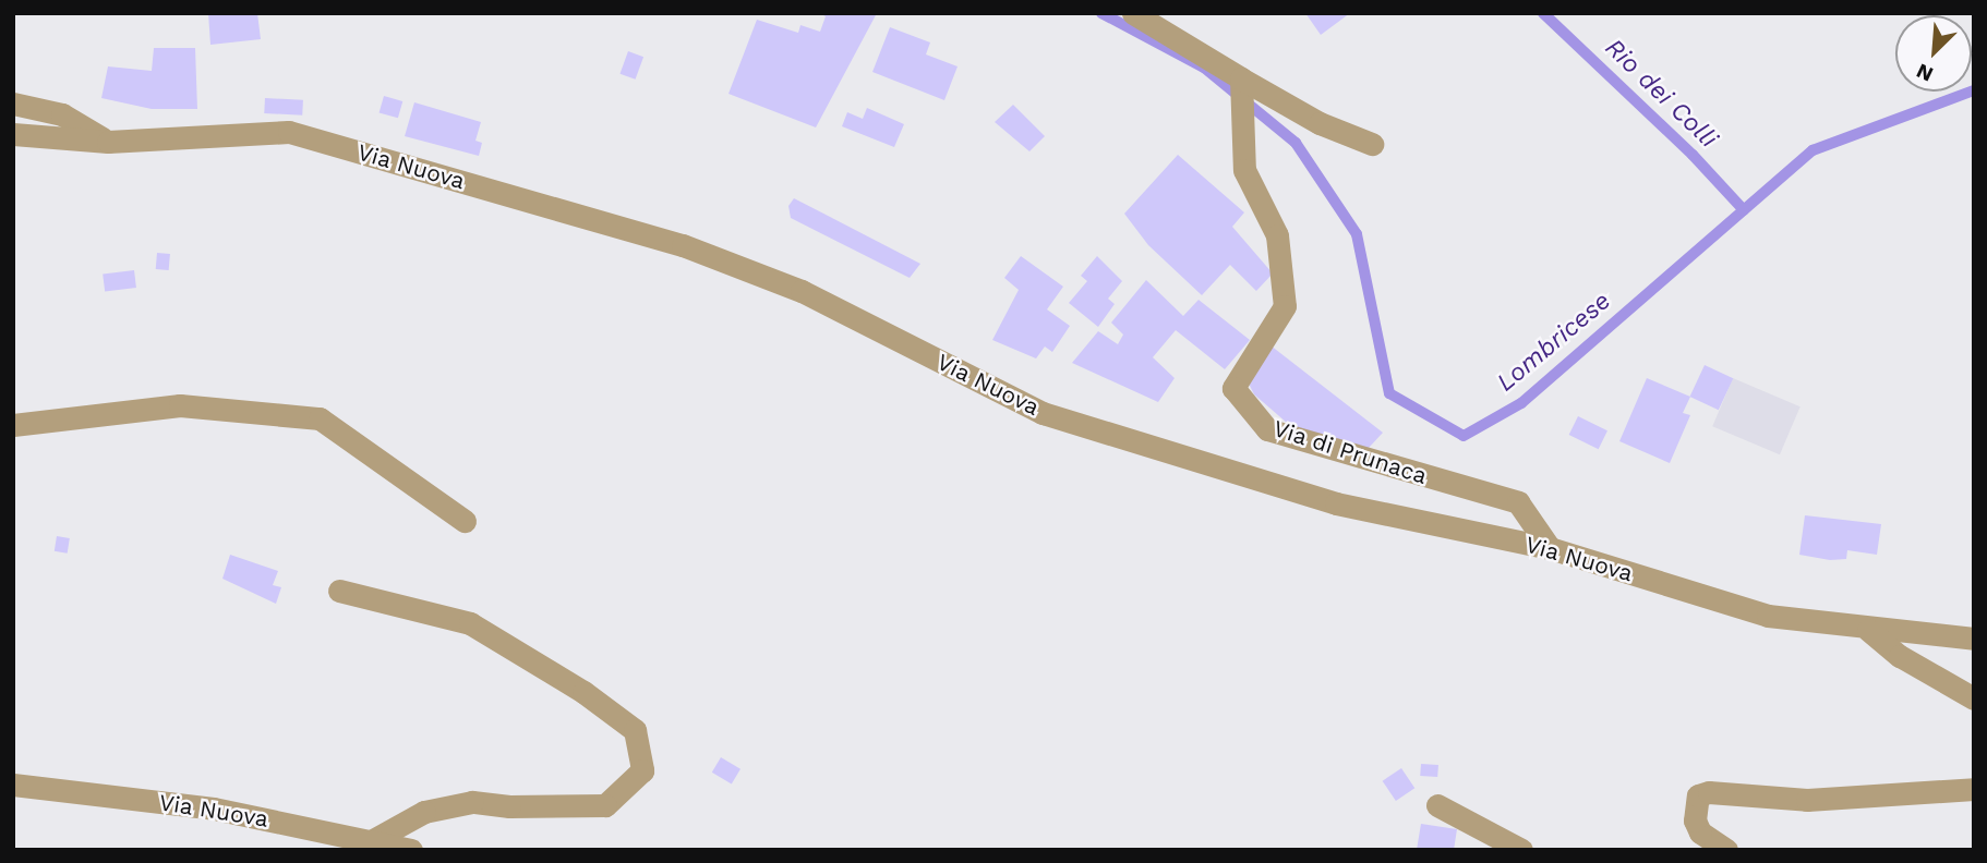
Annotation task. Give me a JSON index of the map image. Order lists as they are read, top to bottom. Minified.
{"streets":{"street":["Via Nuova","Via di Prunaca"]},"crossings":[["Via Nuova","Via di Prunaca"]],"water":["Rio dei Colli","Lombricese"],"north":"bottom left"}
